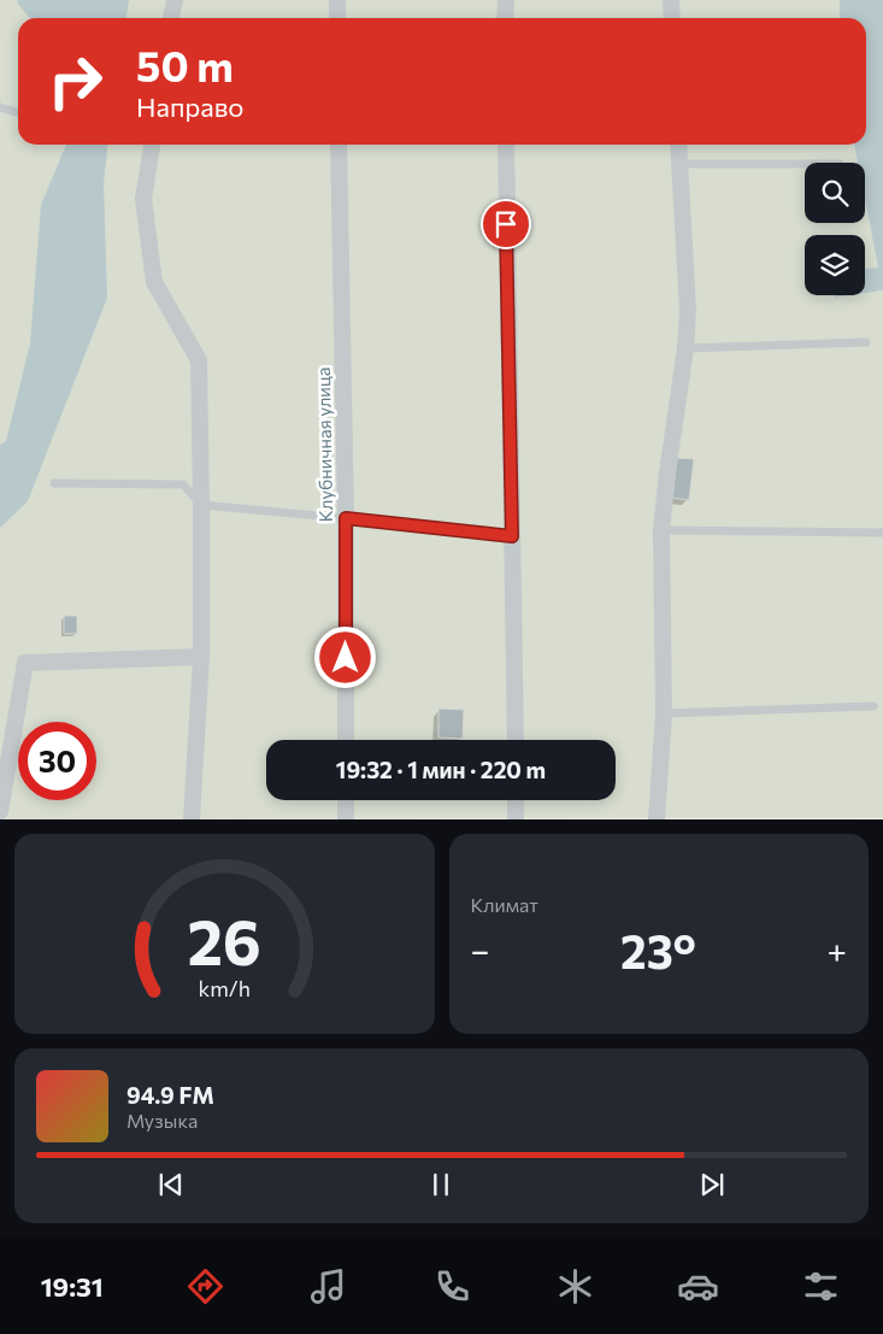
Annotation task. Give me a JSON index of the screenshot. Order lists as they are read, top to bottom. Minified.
{"streets":{"street":["Клубничная улица"]},"page":{"turn":["50 m","Направо"],"limit":"30","trip":"19:32 · 1 мин · 220 m","tile":"Климат","heat":["−","23°","+"],"song":["94.9 FM","Музыка"],"tabs":"19:31","gauge":["26","km/h"]}}
